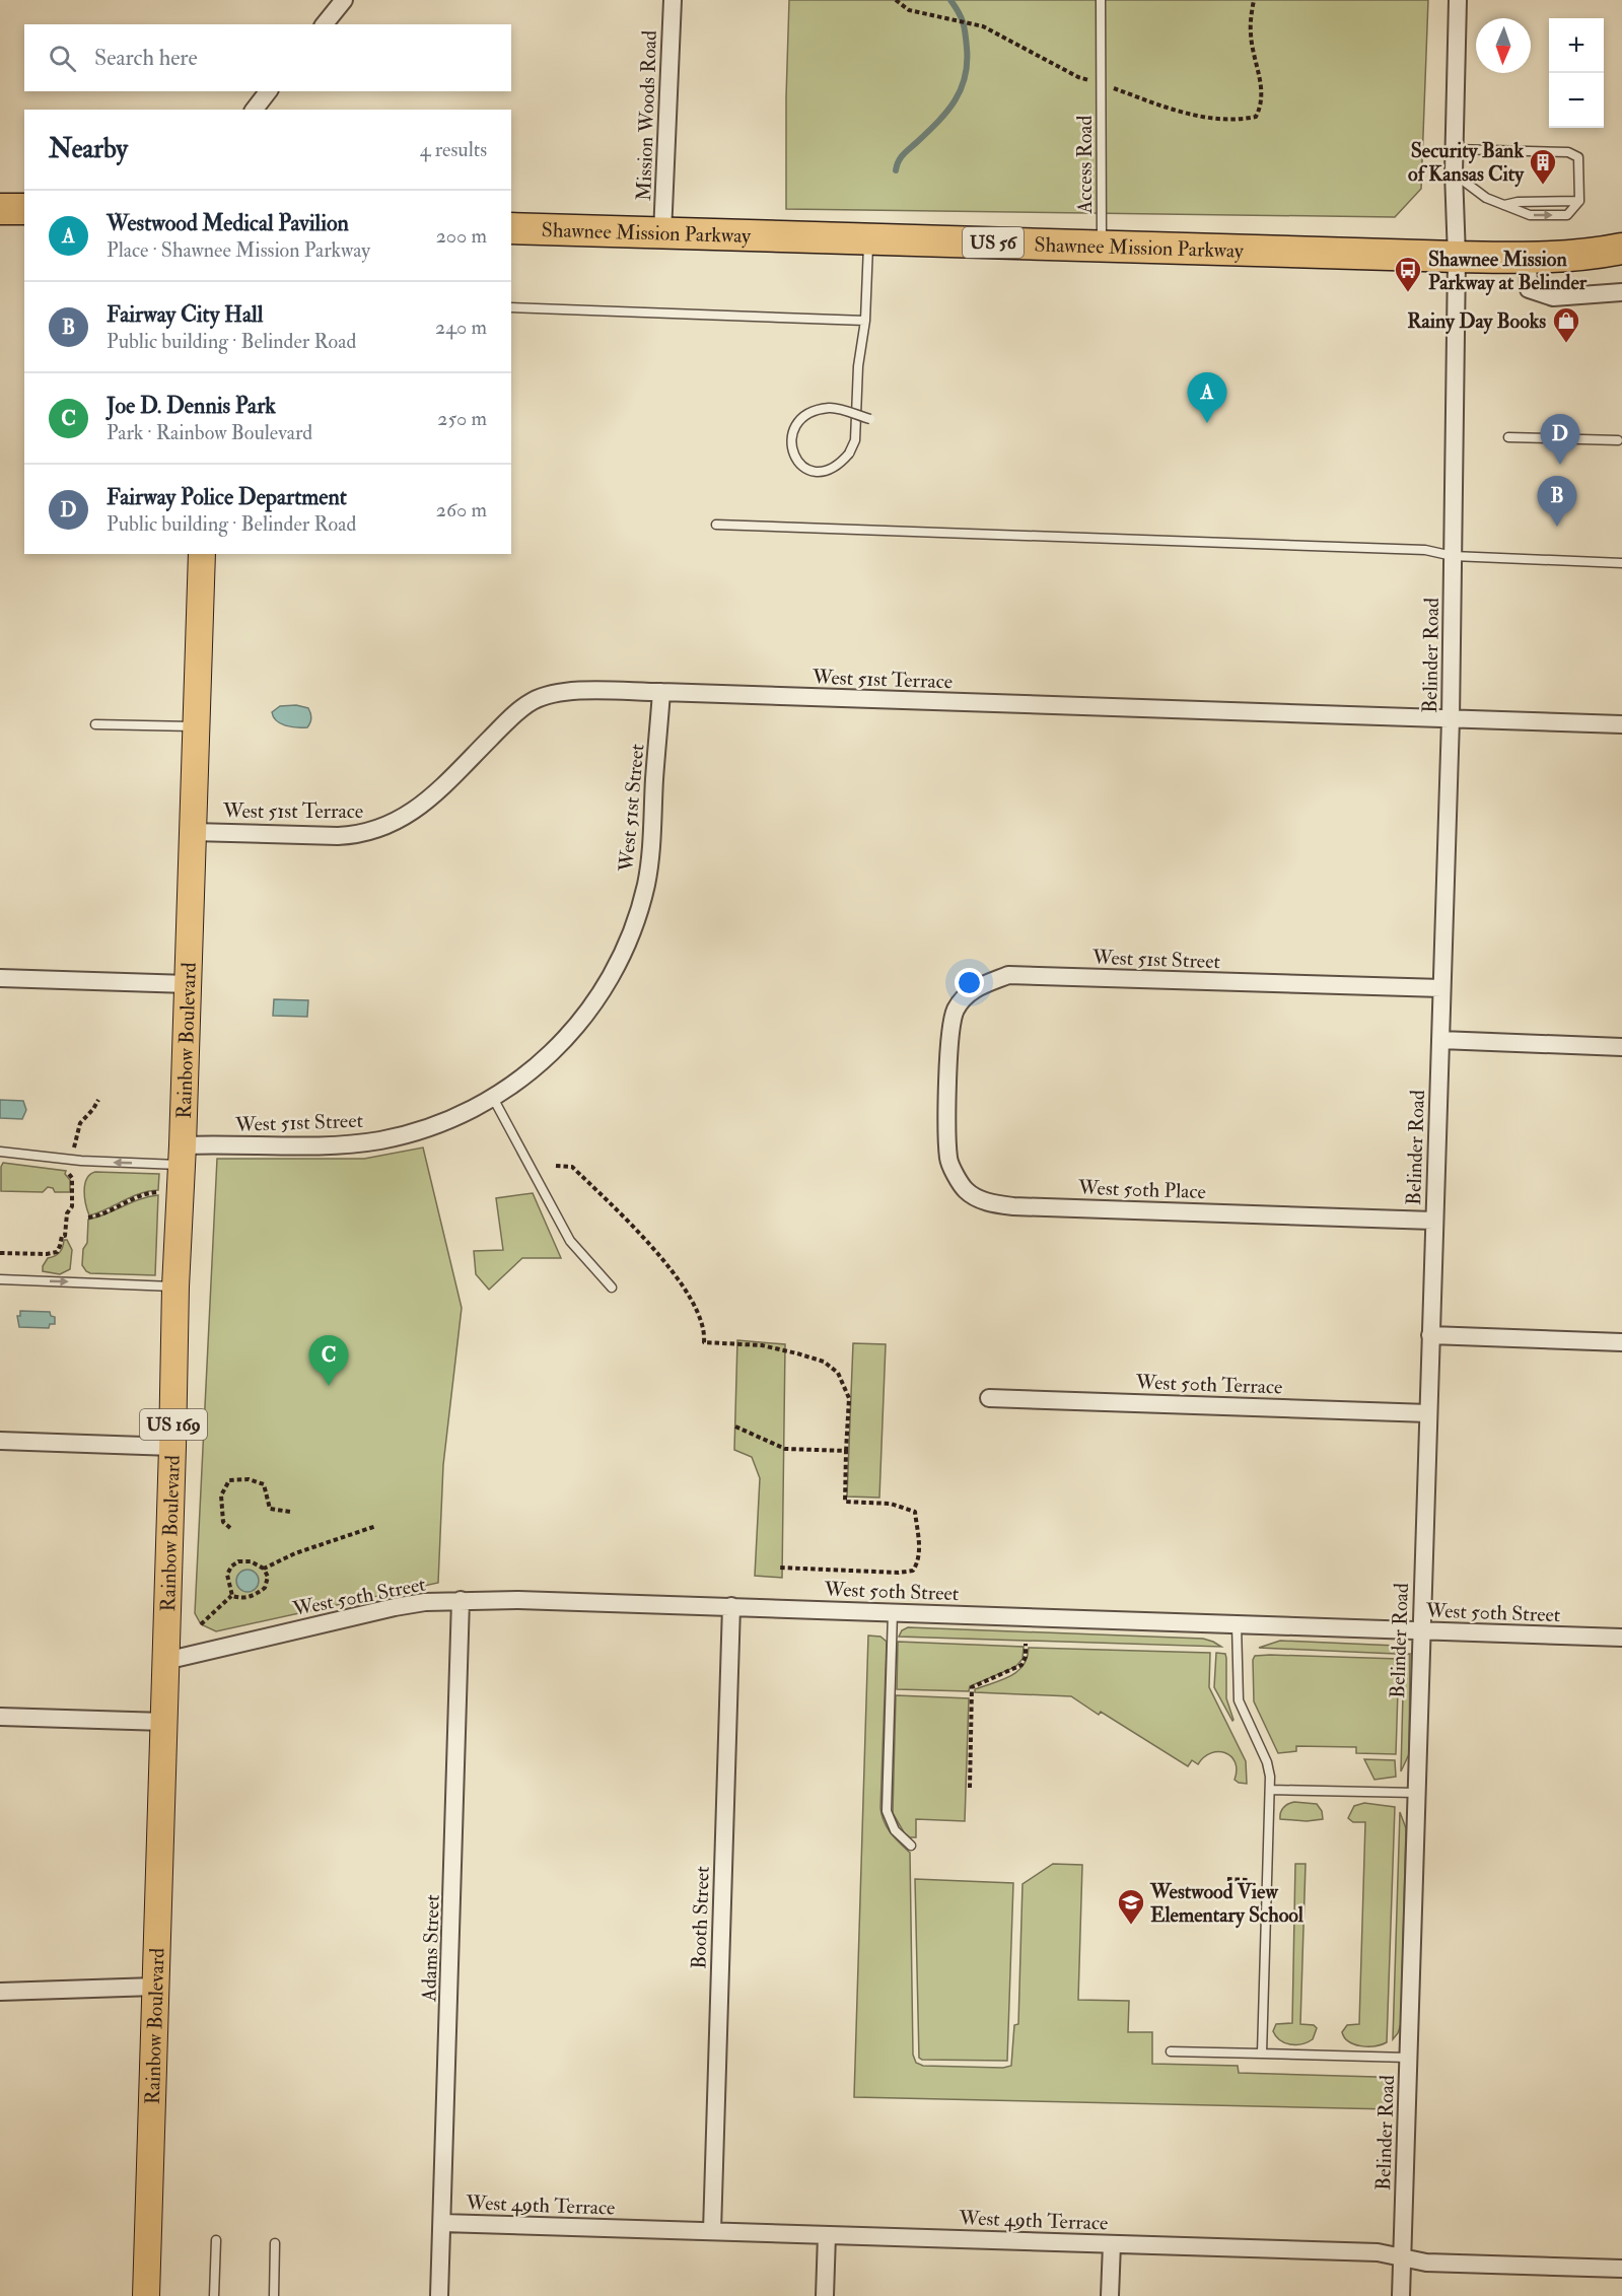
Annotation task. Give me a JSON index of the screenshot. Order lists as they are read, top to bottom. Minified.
{"streets":{"highway":["Shawnee Mission Parkway","US 56"],"main road":["Rainbow Boulevard","US 169"],"street":["Mission Woods Road","Belinder Road","West 51st Terrace","West 51st Street","West 50th Place","West 50th Terrace","West 50th Street","Booth Street","Adams Street","West 49th Terrace"],"lane":["Access Road"]},"crossings":[["Mission Woods Road","Shawnee Mission Parkway"],["Access Road","Shawnee Mission Parkway"],["Shawnee Mission Parkway","Belinder Road"],["Belinder Road","West 51st Terrace"],["Belinder Road","West 51st Street"],["Belinder Road","West 50th Place"],["Belinder Road","West 50th Terrace"],["Belinder Road","West 50th Street"],["Belinder Road","West 49th Terrace"],["West 51st Terrace","West 51st Street"],["West 51st Terrace","Rainbow Boulevard"],["West 51st Street","Rainbow Boulevard"],["West 51st Street","West 50th Place"],["Rainbow Boulevard","West 50th Street"],["West 50th Street","Booth Street"],["West 50th Street","Adams Street"],["Booth Street","West 49th Terrace"],["Adams Street","West 49th Terrace"]],"places":{"building":["Security Bank of Kansas City"],"bus stop":["Shawnee Mission Parkway at Belinder"],"shop":["Rainy Day Books"],"school or university":["Westwood View Elementary School"]},"north":"bottom","page":{"map_buttons":["+","−"],"search":"Search here","heading":["Nearby","4 results"],"list":[{"mark":"A","name":"Westwood Medical Pavilion","note":"Place · Shawnee Mission Parkway","value":"200 m"},{"mark":"B","name":"Fairway City Hall","note":"Public building · Belinder Road","value":"240 m"},{"mark":"C","name":"Joe D. Dennis Park","note":"Park · Rainbow Boulevard","value":"250 m"},{"mark":"D","name":"Fairway Police Department","note":"Public building · Belinder Road","value":"260 m"}],"pins":["A","D","B","C"]}}
